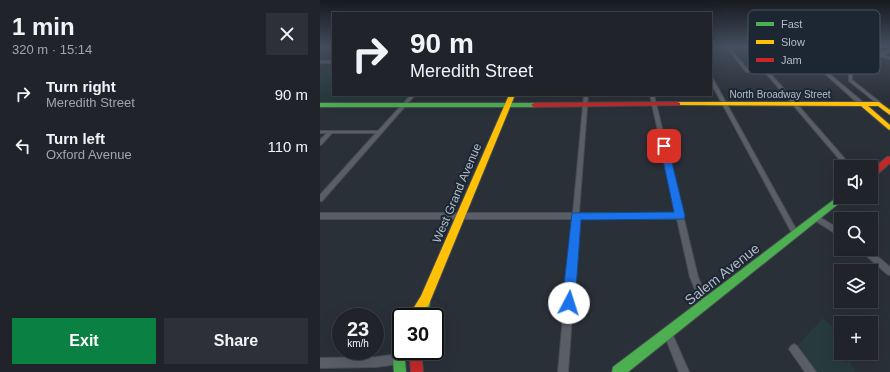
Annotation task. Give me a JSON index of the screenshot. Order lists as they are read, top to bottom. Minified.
{"streets":{"street":["North Broadway Street","West Grand Avenue","Salem Avenue"]},"crossings":[["North Broadway Street","West Grand Avenue"]],"legend":["Fast","Slow","Jam"],"page":{"heading":["1 min","320 m · 15:14"],"turn":["90 m","Meredith Street"],"list":[{"name":"Turn right","note":"Meredith Street","value":"90 m"},{"name":"Turn left","note":"Oxford Avenue","value":"110 m"}],"map_buttons":"+","speed":"23 km/h","limit":"30","buttons":["Exit","Share"]}}
